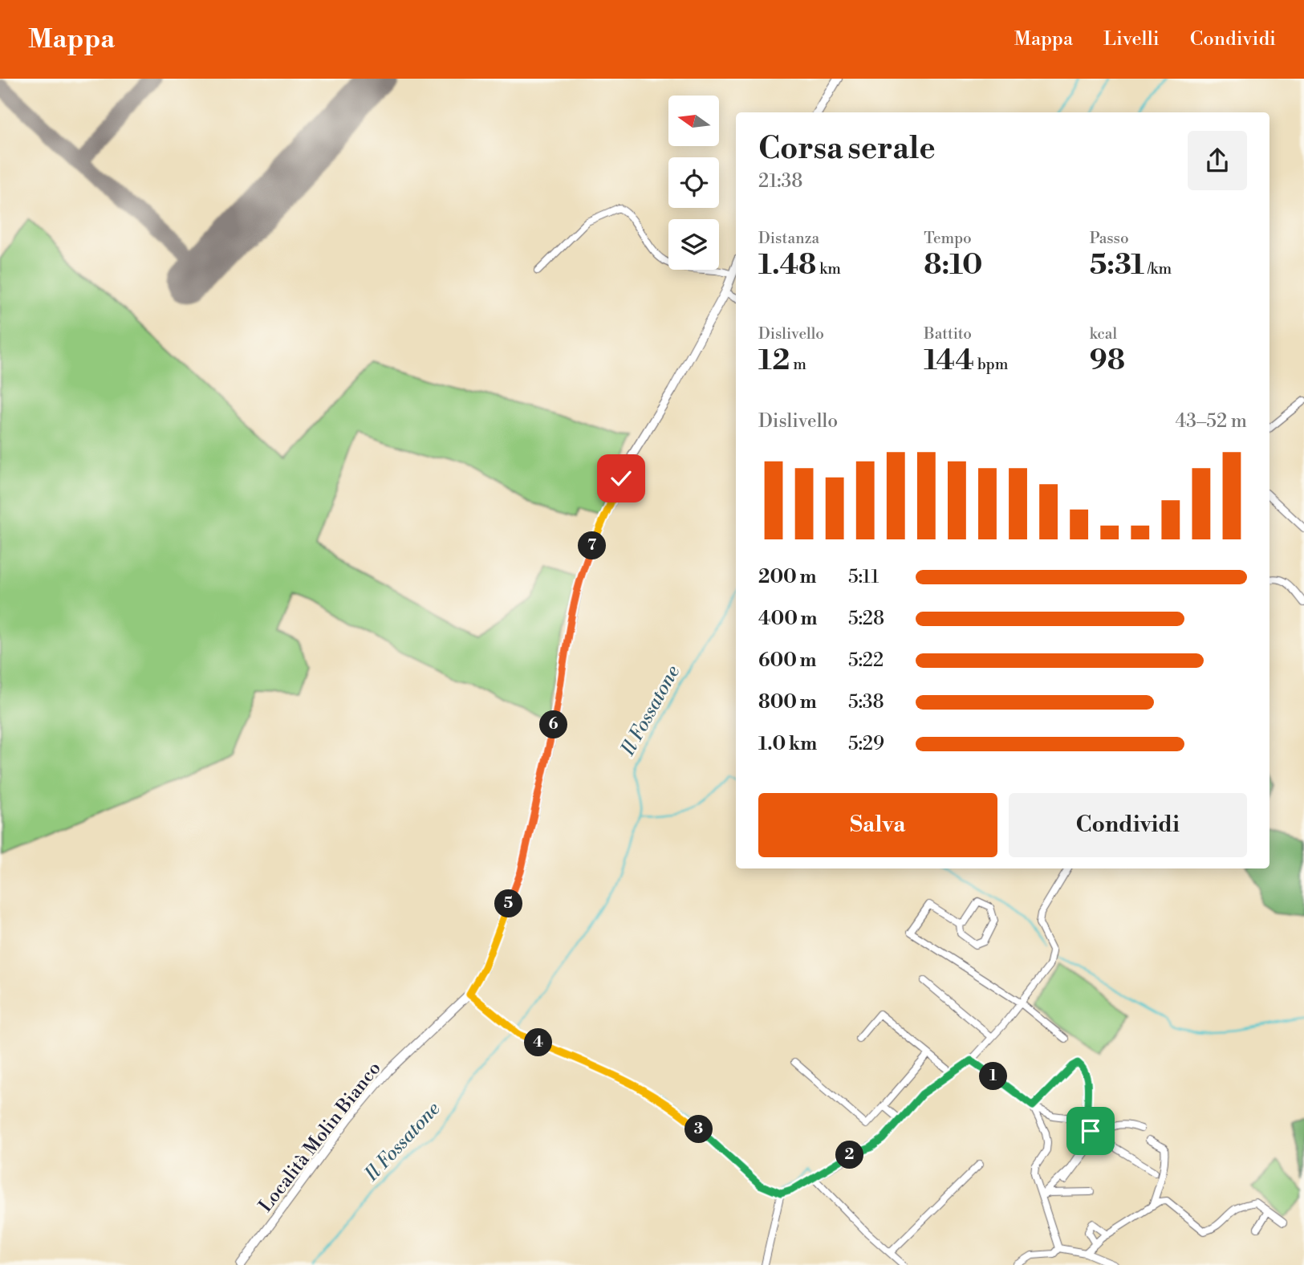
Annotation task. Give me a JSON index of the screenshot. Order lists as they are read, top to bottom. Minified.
{"streets":{"street":["Località Molin Bianco"]},"water":["Il Fossatone"],"north":"left","page":{"header":"Mappa","nav":["Mappa","Livelli","Condividi"],"heading":["Corsa serale","21:38"],"stats":[["Distanza","1.48 km"],["Tempo","8:10"],["Passo","5:31 /km"],["Dislivello","12 m"],["Battito","144 bpm"],["kcal","98"]],"chart":["Dislivello","43–52 m"],"pins":["7","6","5","4","1","3","2"],"list":[{"name":"200 m","note":"5:11"},{"name":"400 m","note":"5:28"},{"name":"600 m","note":"5:22"},{"name":"800 m","note":"5:38"},{"name":"1.0 km","note":"5:29"}],"buttons":["Salva","Condividi"]}}
